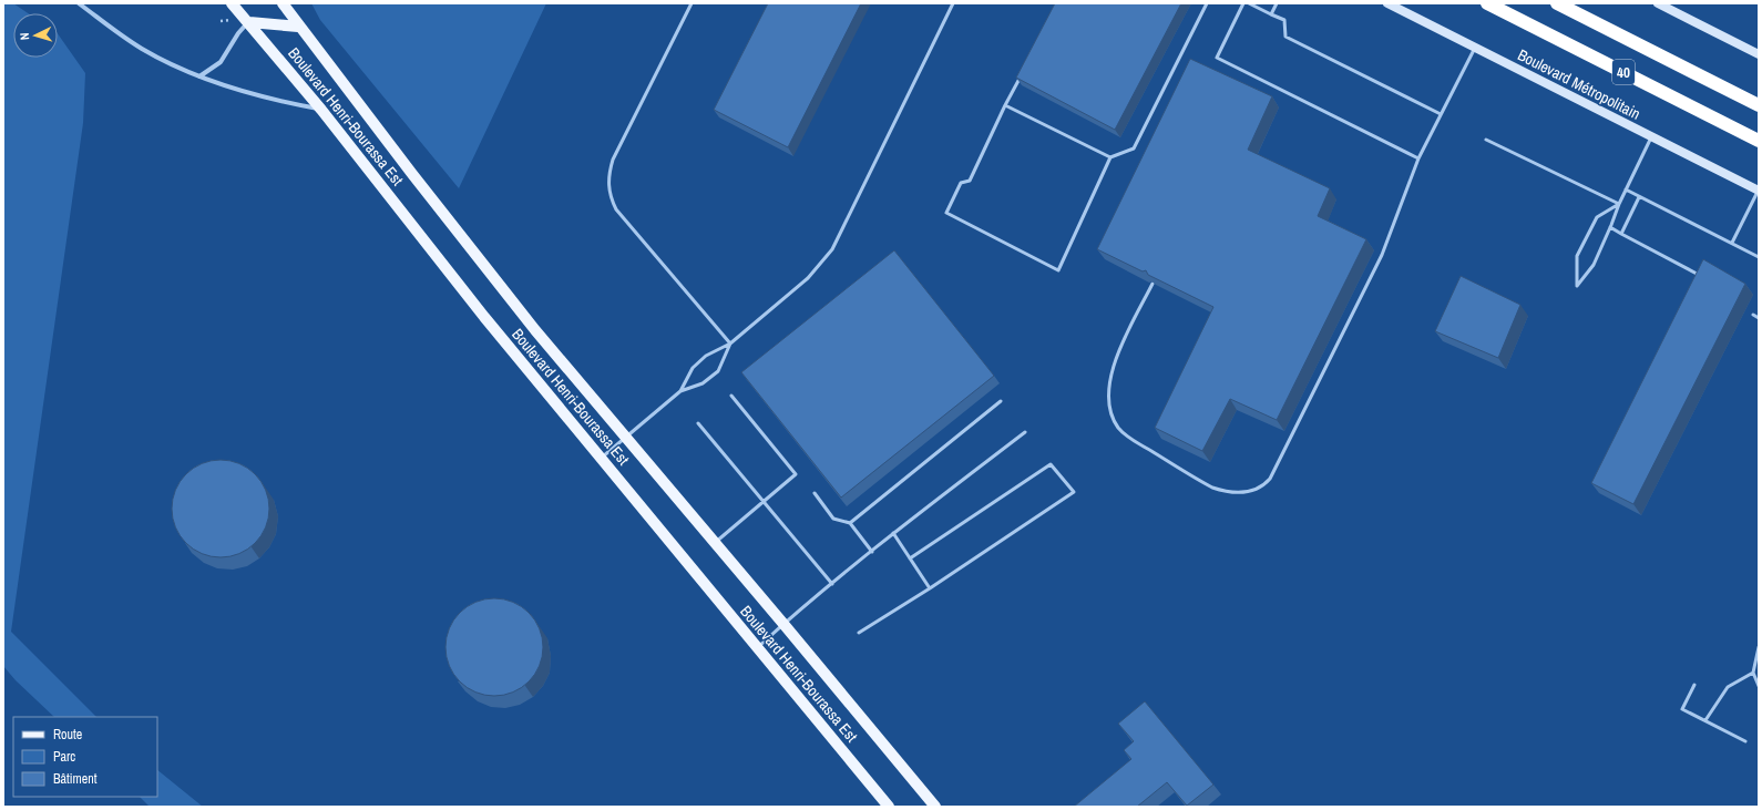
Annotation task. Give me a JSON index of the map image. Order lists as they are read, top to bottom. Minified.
{"streets":{"highway":["40"],"main road":["Boulevard Métropolitain","Boulevard Henri-Bourassa Est"]},"legend":["Route","Parc","Bâtiment"],"north":"left"}
